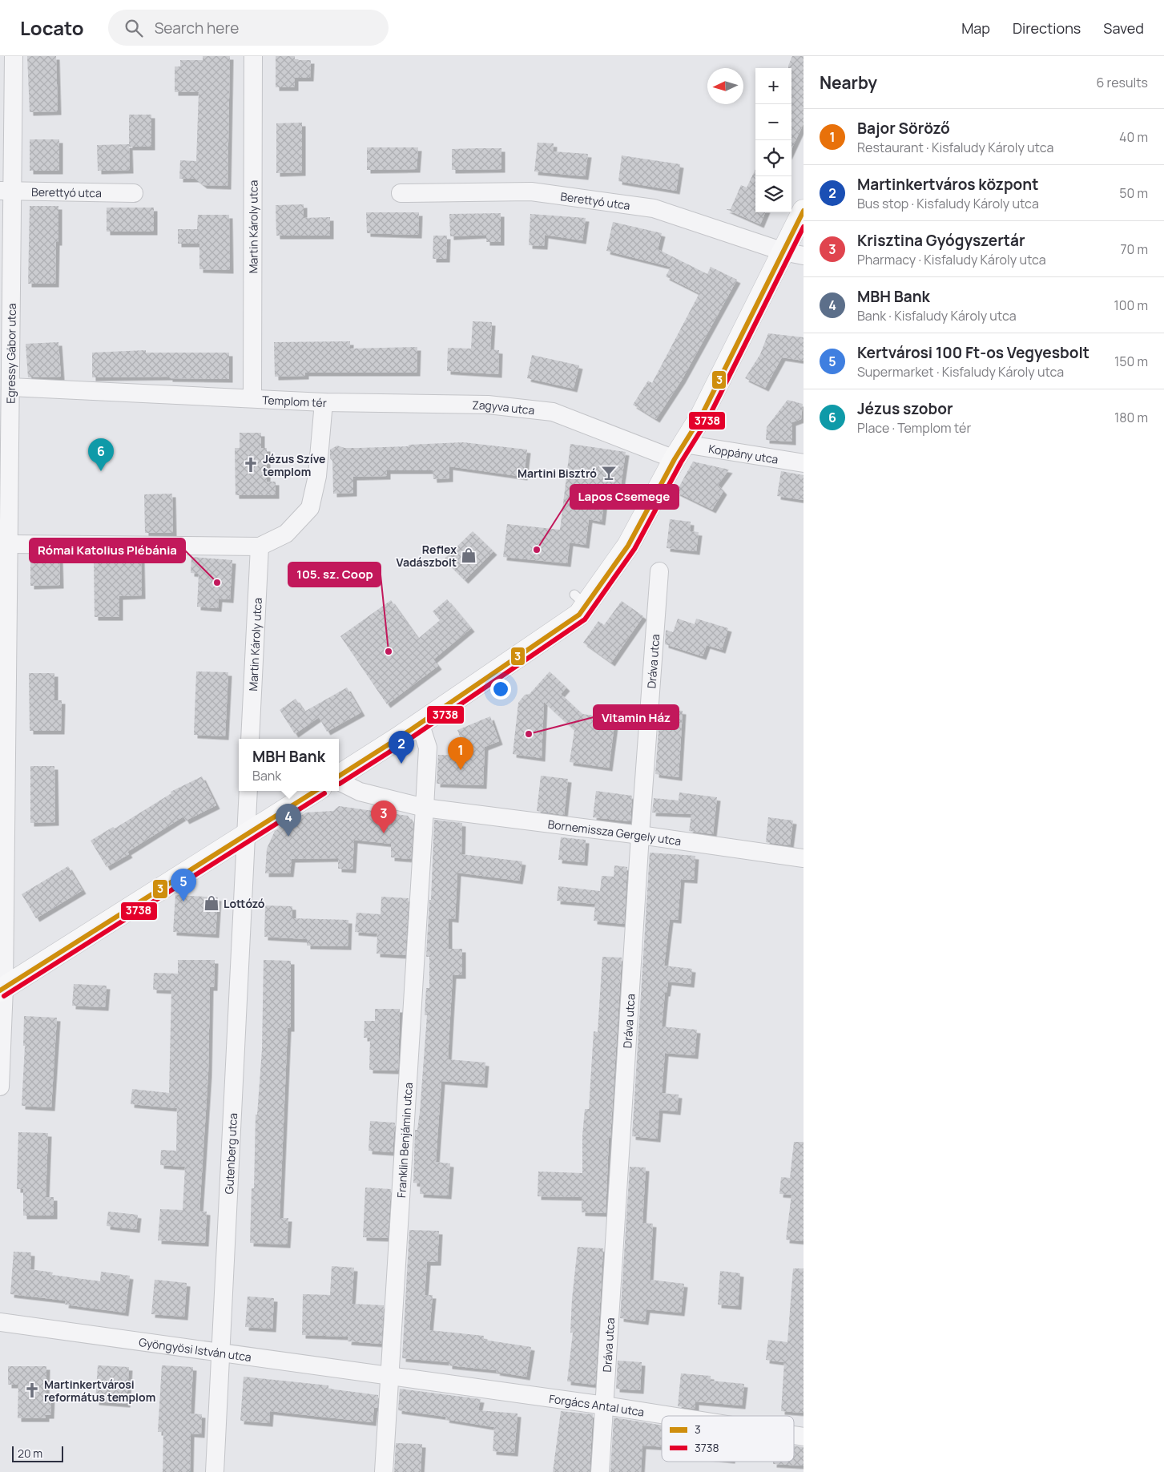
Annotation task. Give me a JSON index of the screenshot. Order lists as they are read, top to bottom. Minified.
{"streets":{"street":["Berettyó utca","Martin Károly utca","Egressy Gábor utca","Templom tér","Zagyva utca","Koppány utca","Dráva utca","Bornemissza Gergely utca","Franklin Benjámin utca","Gutenberg utca","Gyöngyösi István utca","Forgács Antal utca"]},"crossings":[["Berettyó utca","Egressy Gábor utca"],["Martin Károly utca","Templom tér"],["Egressy Gábor utca","Templom tér"],["Templom tér","Zagyva utca"],["Zagyva utca","Koppány utca"],["Dráva utca","Bornemissza Gergely utca"],["Dráva utca","Forgács Antal utca"],["Bornemissza Gergely utca","Franklin Benjámin utca"],["Franklin Benjámin utca","Gyöngyösi István utca"],["Franklin Benjámin utca","Forgács Antal utca"],["Gutenberg utca","Gyöngyösi István utca"],["Gyöngyösi István utca","Forgács Antal utca"]],"places":{"church":["Jézus Szíve templom","Martinkertvárosi református templom"],"bar":["Martini Bisztró"],"other":["Lapos Csemege","Római Katolius Plébánia","105. sz. Coop","Vitamin Ház"],"shop":["Reflex Vadászbolt","Lottózó"]},"lines":["transit line 3","transit line 3738"],"legend":["3","3738"],"scale_bar":"20 m","north":"left","page":{"header":"Locato","search":"Search here","nav":["Map","Directions","Saved"],"heading":["Nearby","6 results"],"map_buttons":["+","−"],"list":[{"mark":"1","name":"Bajor Söröző","note":"Restaurant · Kisfaludy Károly utca","value":"40 m"},{"mark":"2","name":"Martinkertváros központ","note":"Bus stop · Kisfaludy Károly utca","value":"50 m"},{"mark":"3","name":"Krisztina Gyógyszertár","note":"Pharmacy · Kisfaludy Károly utca","value":"70 m"},{"mark":"4","name":"MBH Bank","note":"Bank · Kisfaludy Károly utca","value":"100 m"},{"mark":"5","name":"Kertvárosi 100 Ft-os Vegyesbolt","note":"Supermarket · Kisfaludy Károly utca","value":"150 m"},{"mark":"6","name":"Jézus szobor","note":"Place · Templom tér","value":"180 m"}],"pins":["6","2","1","3","4","5"],"popup":["MBH Bank","Bank"],"scale":"20 m"}}
